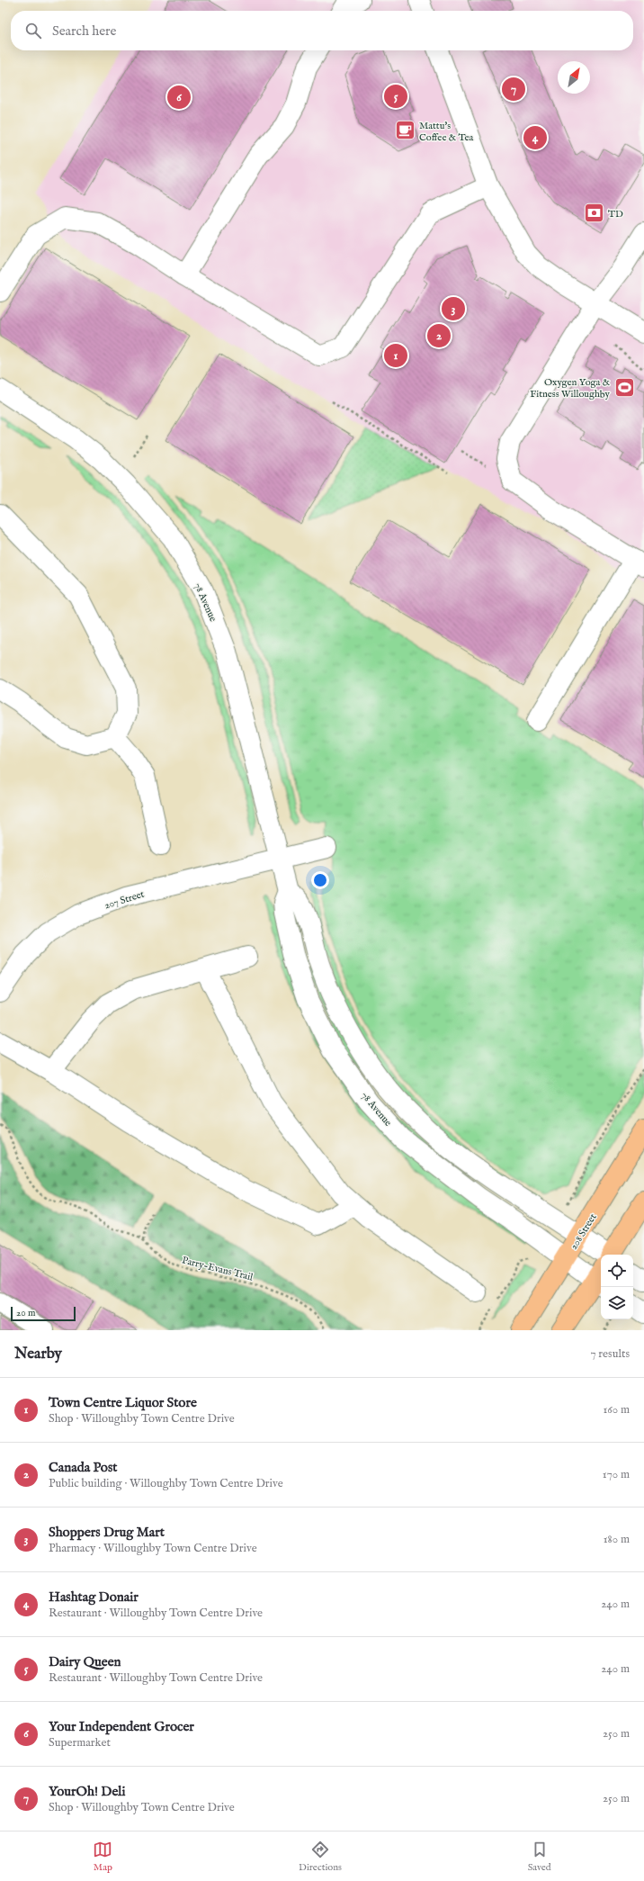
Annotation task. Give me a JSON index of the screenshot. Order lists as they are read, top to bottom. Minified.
{"streets":{"main road":["208 Street"],"street":["78 Avenue","207 Street"],"path":["Parry-Evans Trail"]},"crossings":[["78 Avenue","207 Street"],["78 Avenue","208 Street"]],"places":{"cafe":["Mattu's Coffee & Tea"],"bank":["TD"],"sports":["Oxygen Yoga & Fitness Willoughby"]},"scale_bar":"20 m","north":"top right","page":{"search":"Search here","pins":["7","5","6","4","3","2","1"],"scale":"20 m","heading":["Nearby","7 results"],"list":[{"mark":"1","name":"Town Centre Liquor Store","note":"Shop · Willoughby Town Centre Drive","value":"160 m"},{"mark":"2","name":"Canada Post","note":"Public building · Willoughby Town Centre Drive","value":"170 m"},{"mark":"3","name":"Shoppers Drug Mart","note":"Pharmacy · Willoughby Town Centre Drive","value":"180 m"},{"mark":"4","name":"Hashtag Donair","note":"Restaurant · Willoughby Town Centre Drive","value":"240 m"},{"mark":"5","name":"Dairy Queen","note":"Restaurant · Willoughby Town Centre Drive","value":"240 m"},{"mark":"6","name":"Your Independent Grocer","note":"Supermarket","value":"250 m"},{"mark":"7","name":"YourOh! Deli","note":"Shop · Willoughby Town Centre Drive","value":"250 m"}],"nav":["Map","Directions","Saved"]}}
